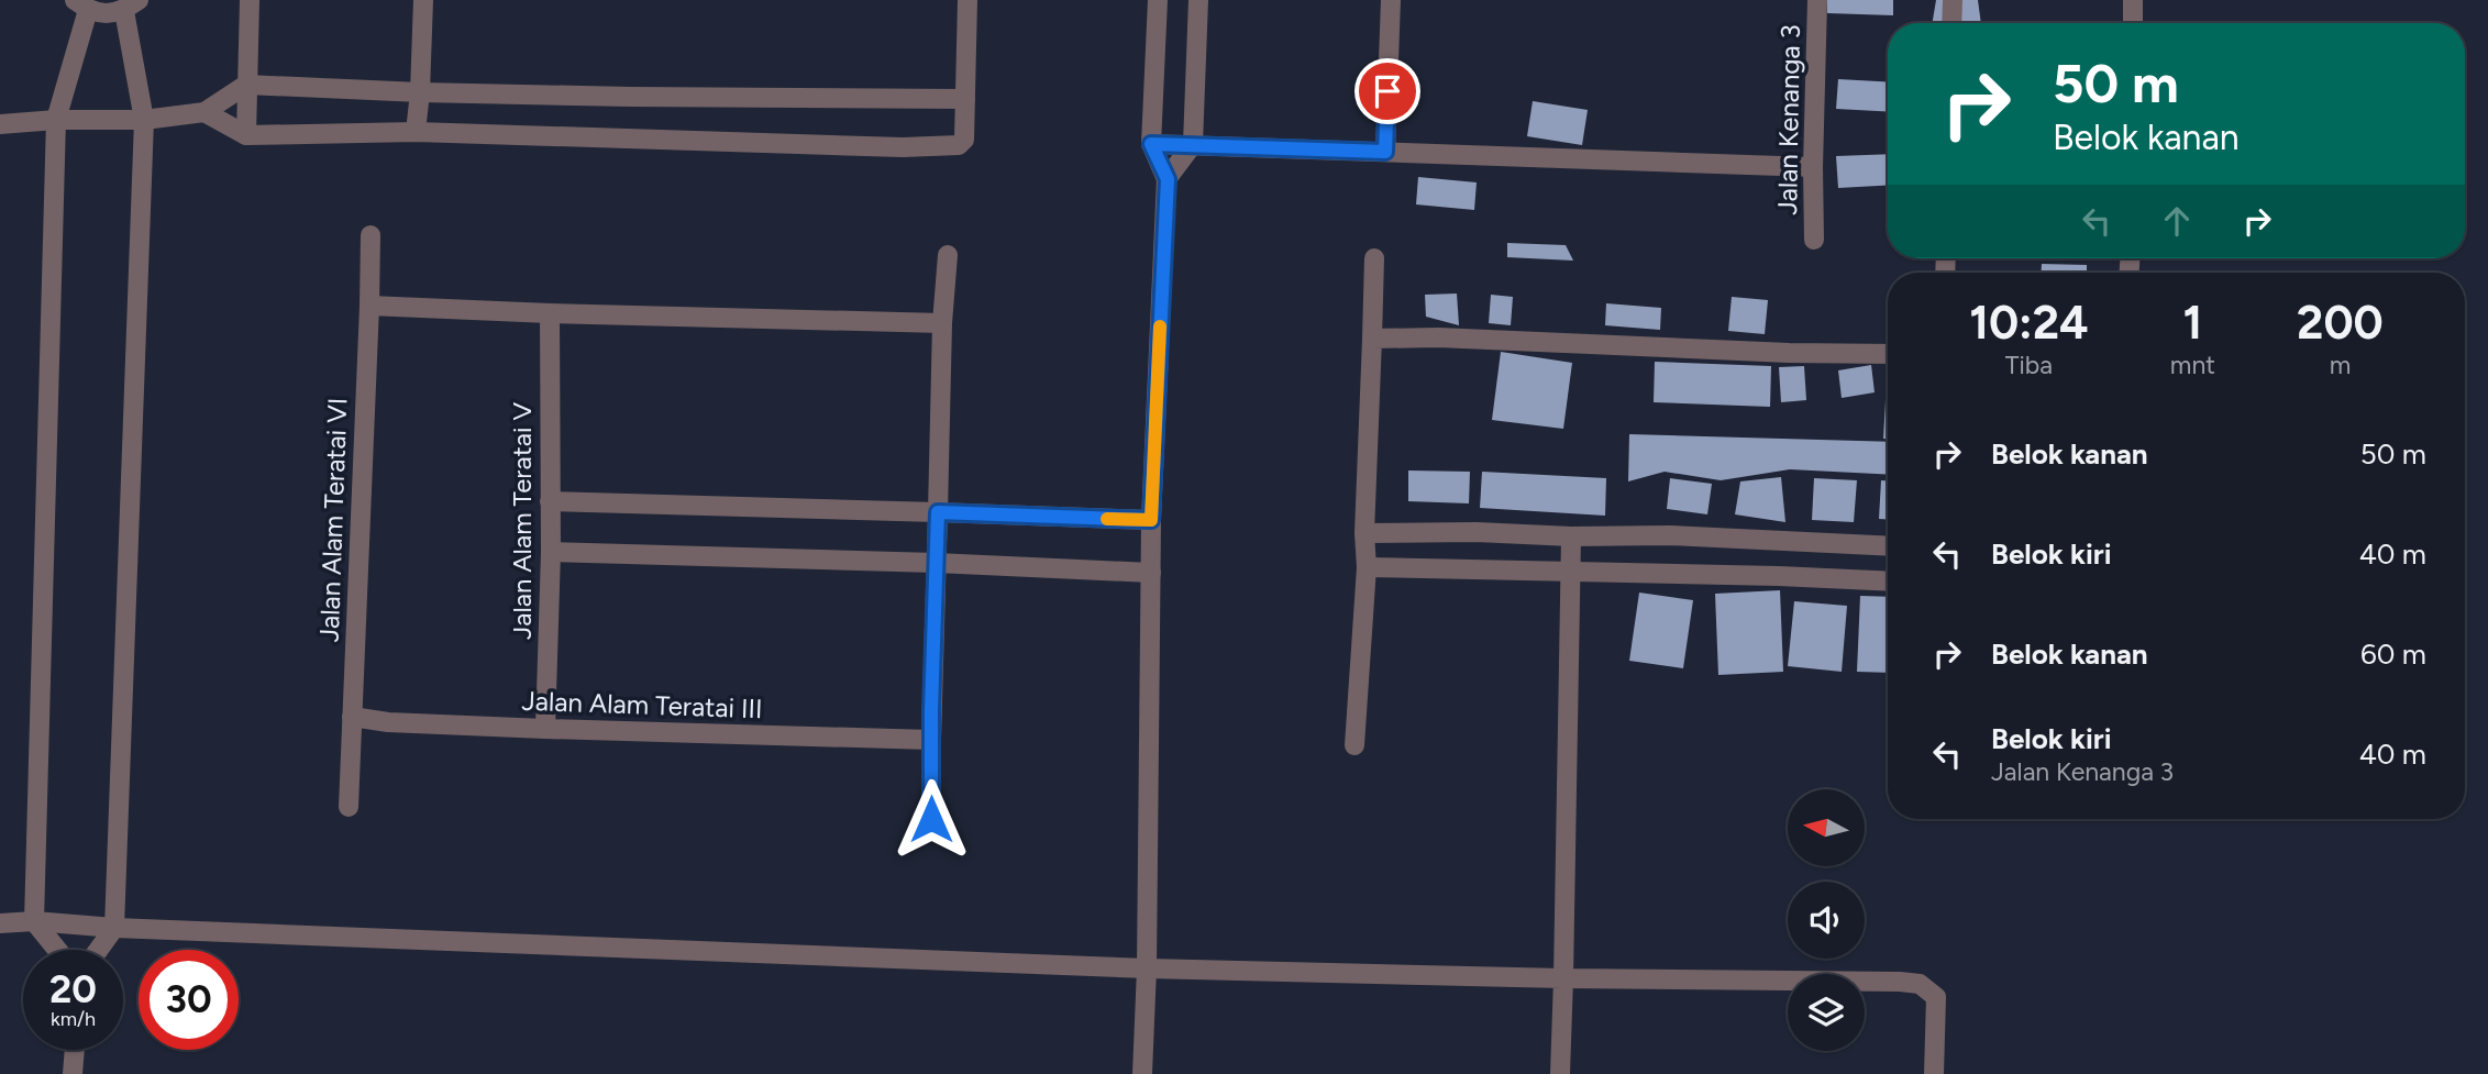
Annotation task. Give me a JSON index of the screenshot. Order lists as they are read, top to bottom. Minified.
{"streets":{"street":["Jalan Kenanga 3","Jalan Alam Teratai VI","Jalan Alam Teratai V","Jalan Alam Teratai III"]},"crossings":[["Jalan Alam Teratai VI","Jalan Alam Teratai III"],["Jalan Alam Teratai V","Jalan Alam Teratai III"]],"north":"left","page":{"turn":["50 m","Belok kanan"],"eta":["10:24","Tiba","1","mnt","200","m"],"list":[{"name":"Belok kanan","value":"50 m"},{"name":"Belok kiri","value":"40 m"},{"name":"Belok kanan","value":"60 m"},{"name":"Belok kiri","note":"Jalan Kenanga 3","value":"40 m"}],"speed":"20 km/h","limit":"30"}}
